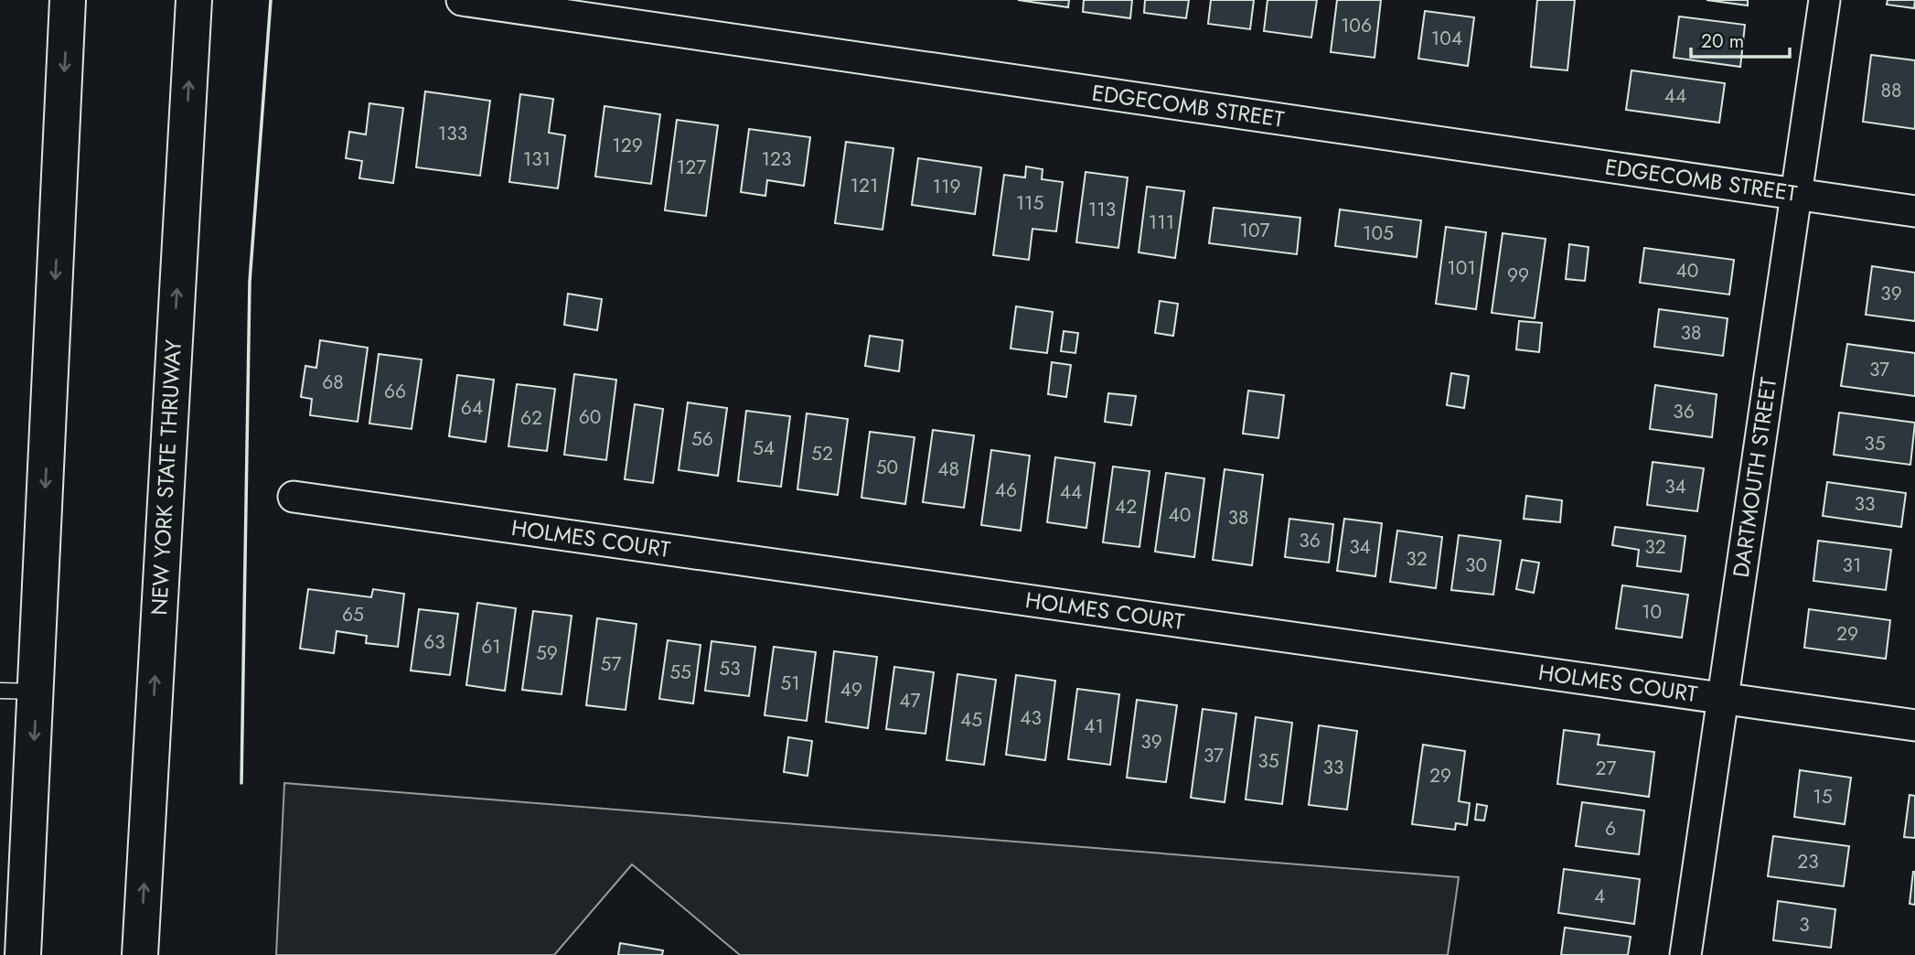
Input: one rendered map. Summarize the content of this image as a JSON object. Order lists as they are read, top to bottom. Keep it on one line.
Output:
{"streets":{"highway":["NEW YORK STATE THRUWAY"],"street":["EDGECOMB STREET","DARTMOUTH STREET","HOLMES COURT"]},"crossings":[["EDGECOMB STREET","DARTMOUTH STREET"],["DARTMOUTH STREET","HOLMES COURT"]],"house_numbers":["106","104","88","44","133","129","131","123","127","121","119","115","113","111","107","105","101","40","99","39","38","37","68","66","64","36","60","62","56","35","54","52","50","48","34","46","44","33","42","40","38","36","34","32","32","30","31","10","65","29","63","61","59","57","53","55","51","49","47","43","45","41","39","37","35","33","27","29","15","6","23","4","3"],"scale_bar":"20 m"}
